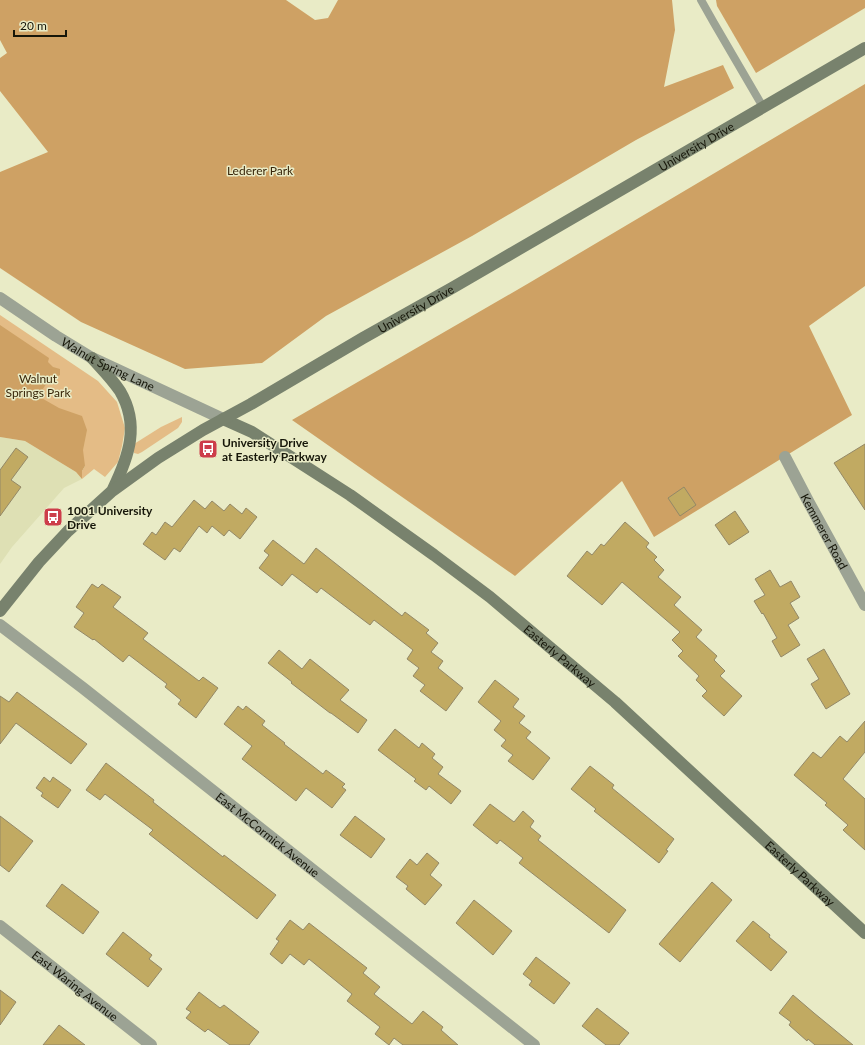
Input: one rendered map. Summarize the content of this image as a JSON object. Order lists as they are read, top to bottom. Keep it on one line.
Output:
{"streets":{"main road":["University Drive","Easterly Parkway"],"street":["Walnut Spring Lane","Kemmerer Road","East McCormick Avenue","East Waring Avenue"]},"crossings":[["University Drive","Walnut Spring Lane"],["University Drive","Easterly Parkway"],["Walnut Spring Lane","Easterly Parkway"]],"parks":["Lederer Park","Walnut Springs Park"],"places":{"bus stop":["University Drive at Easterly Parkway","1001 University Drive"]},"scale_bar":"20 m"}
